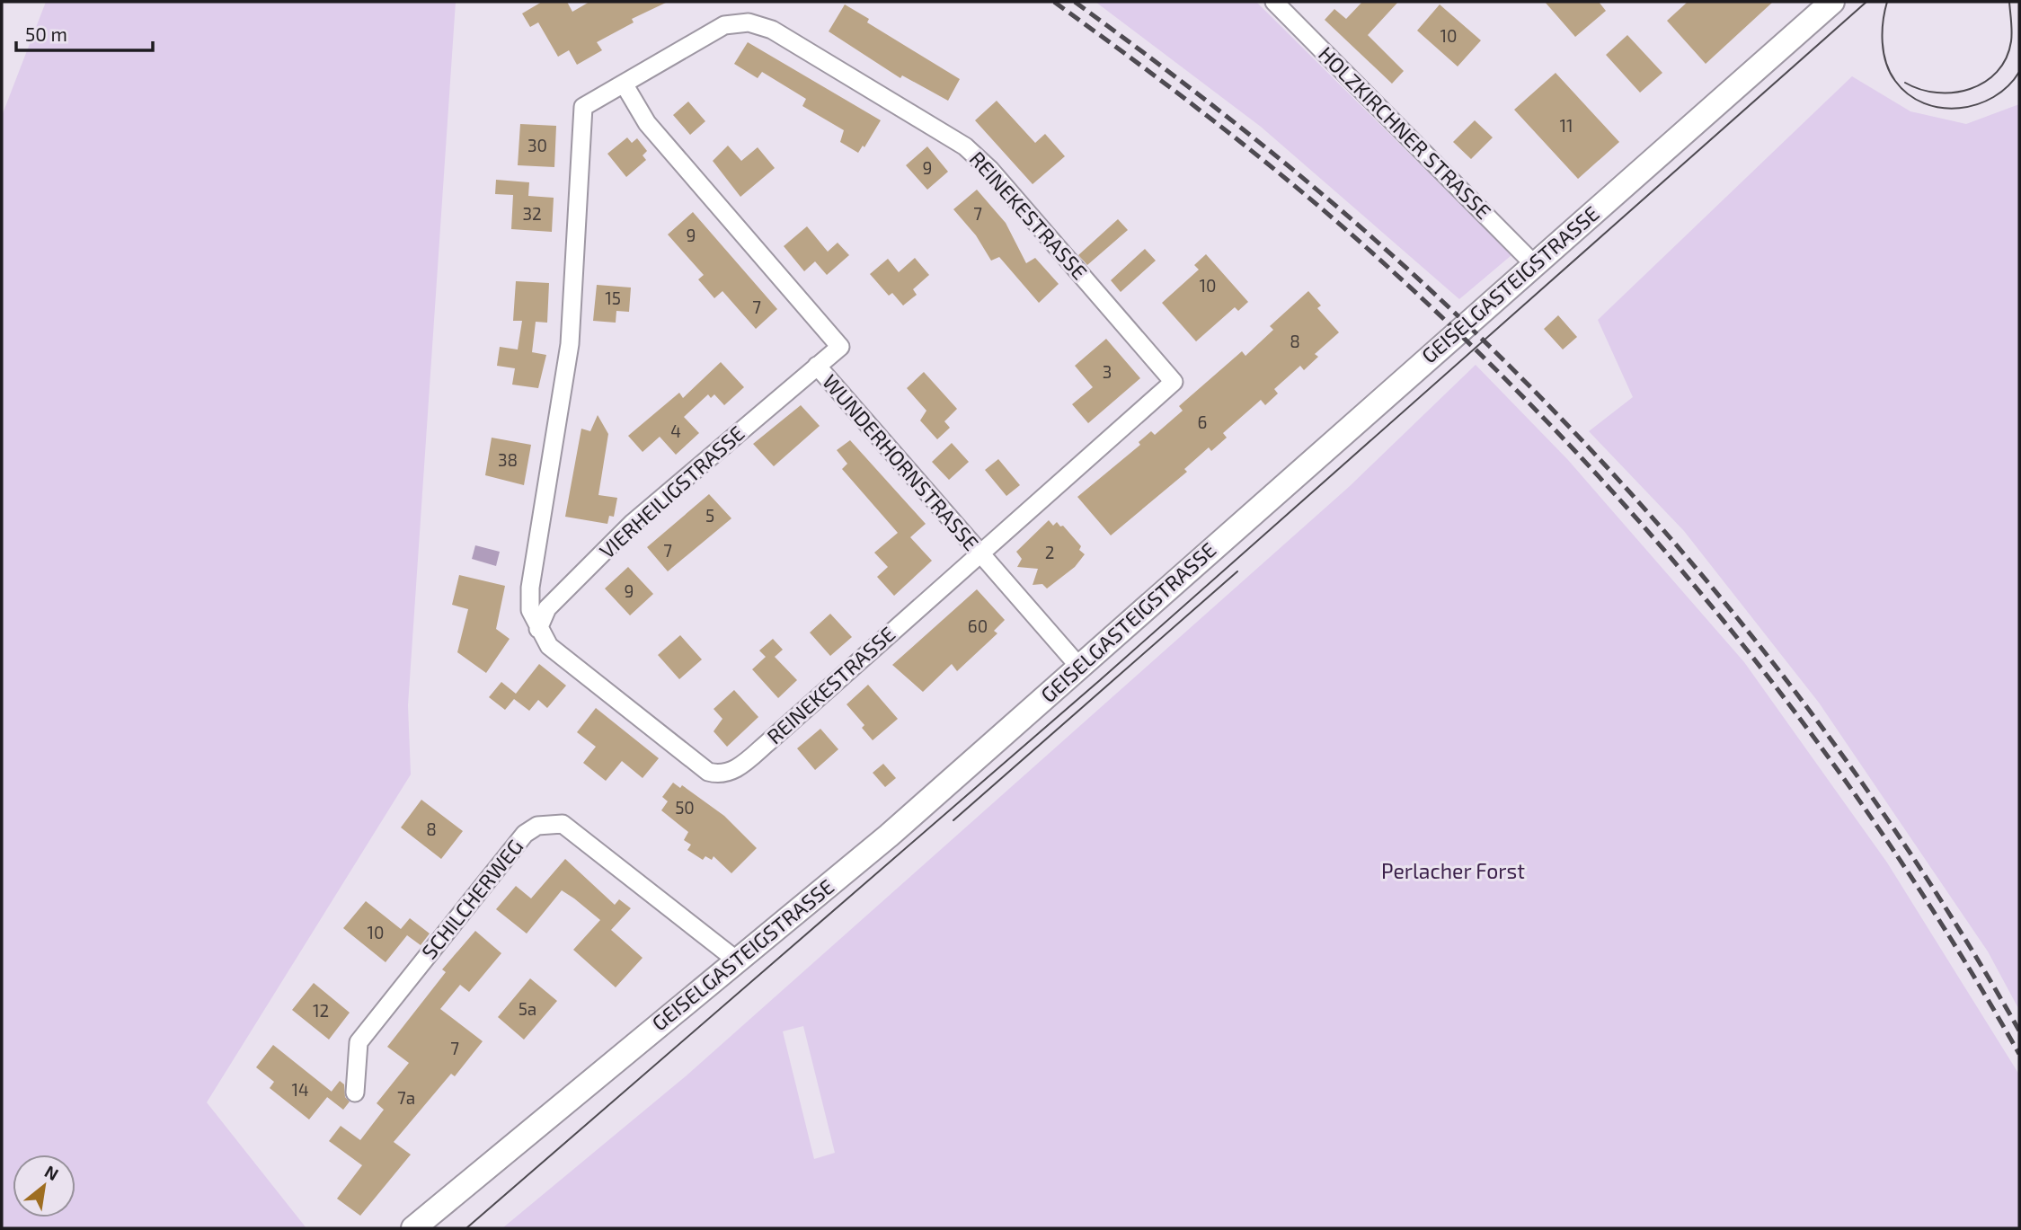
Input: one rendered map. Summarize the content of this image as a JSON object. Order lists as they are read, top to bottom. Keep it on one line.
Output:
{"streets":{"main road":["GEISELGASTEIGSTRASSE"],"street":["HOLZKIRCHNER STRASSE","REINEKESTRASSE","WUNDERHORNSTRASSE","VIERHEILIGSTRASSE","SCHILCHERWEG"]},"crossings":[["HOLZKIRCHNER STRASSE","GEISELGASTEIGSTRASSE"],["REINEKESTRASSE","WUNDERHORNSTRASSE"],["REINEKESTRASSE","VIERHEILIGSTRASSE"],["GEISELGASTEIGSTRASSE","WUNDERHORNSTRASSE"],["GEISELGASTEIGSTRASSE","SCHILCHERWEG"],["WUNDERHORNSTRASSE","VIERHEILIGSTRASSE"]],"parks":["Perlacher Forst"],"house_numbers":["10","11","30","9","32","7","9","10","15","7","8","3","6","4","38","5","7","2","9","60","50","8","10","5a","12","7","14","7a"],"scale_bar":"50 m","north":"top right"}
